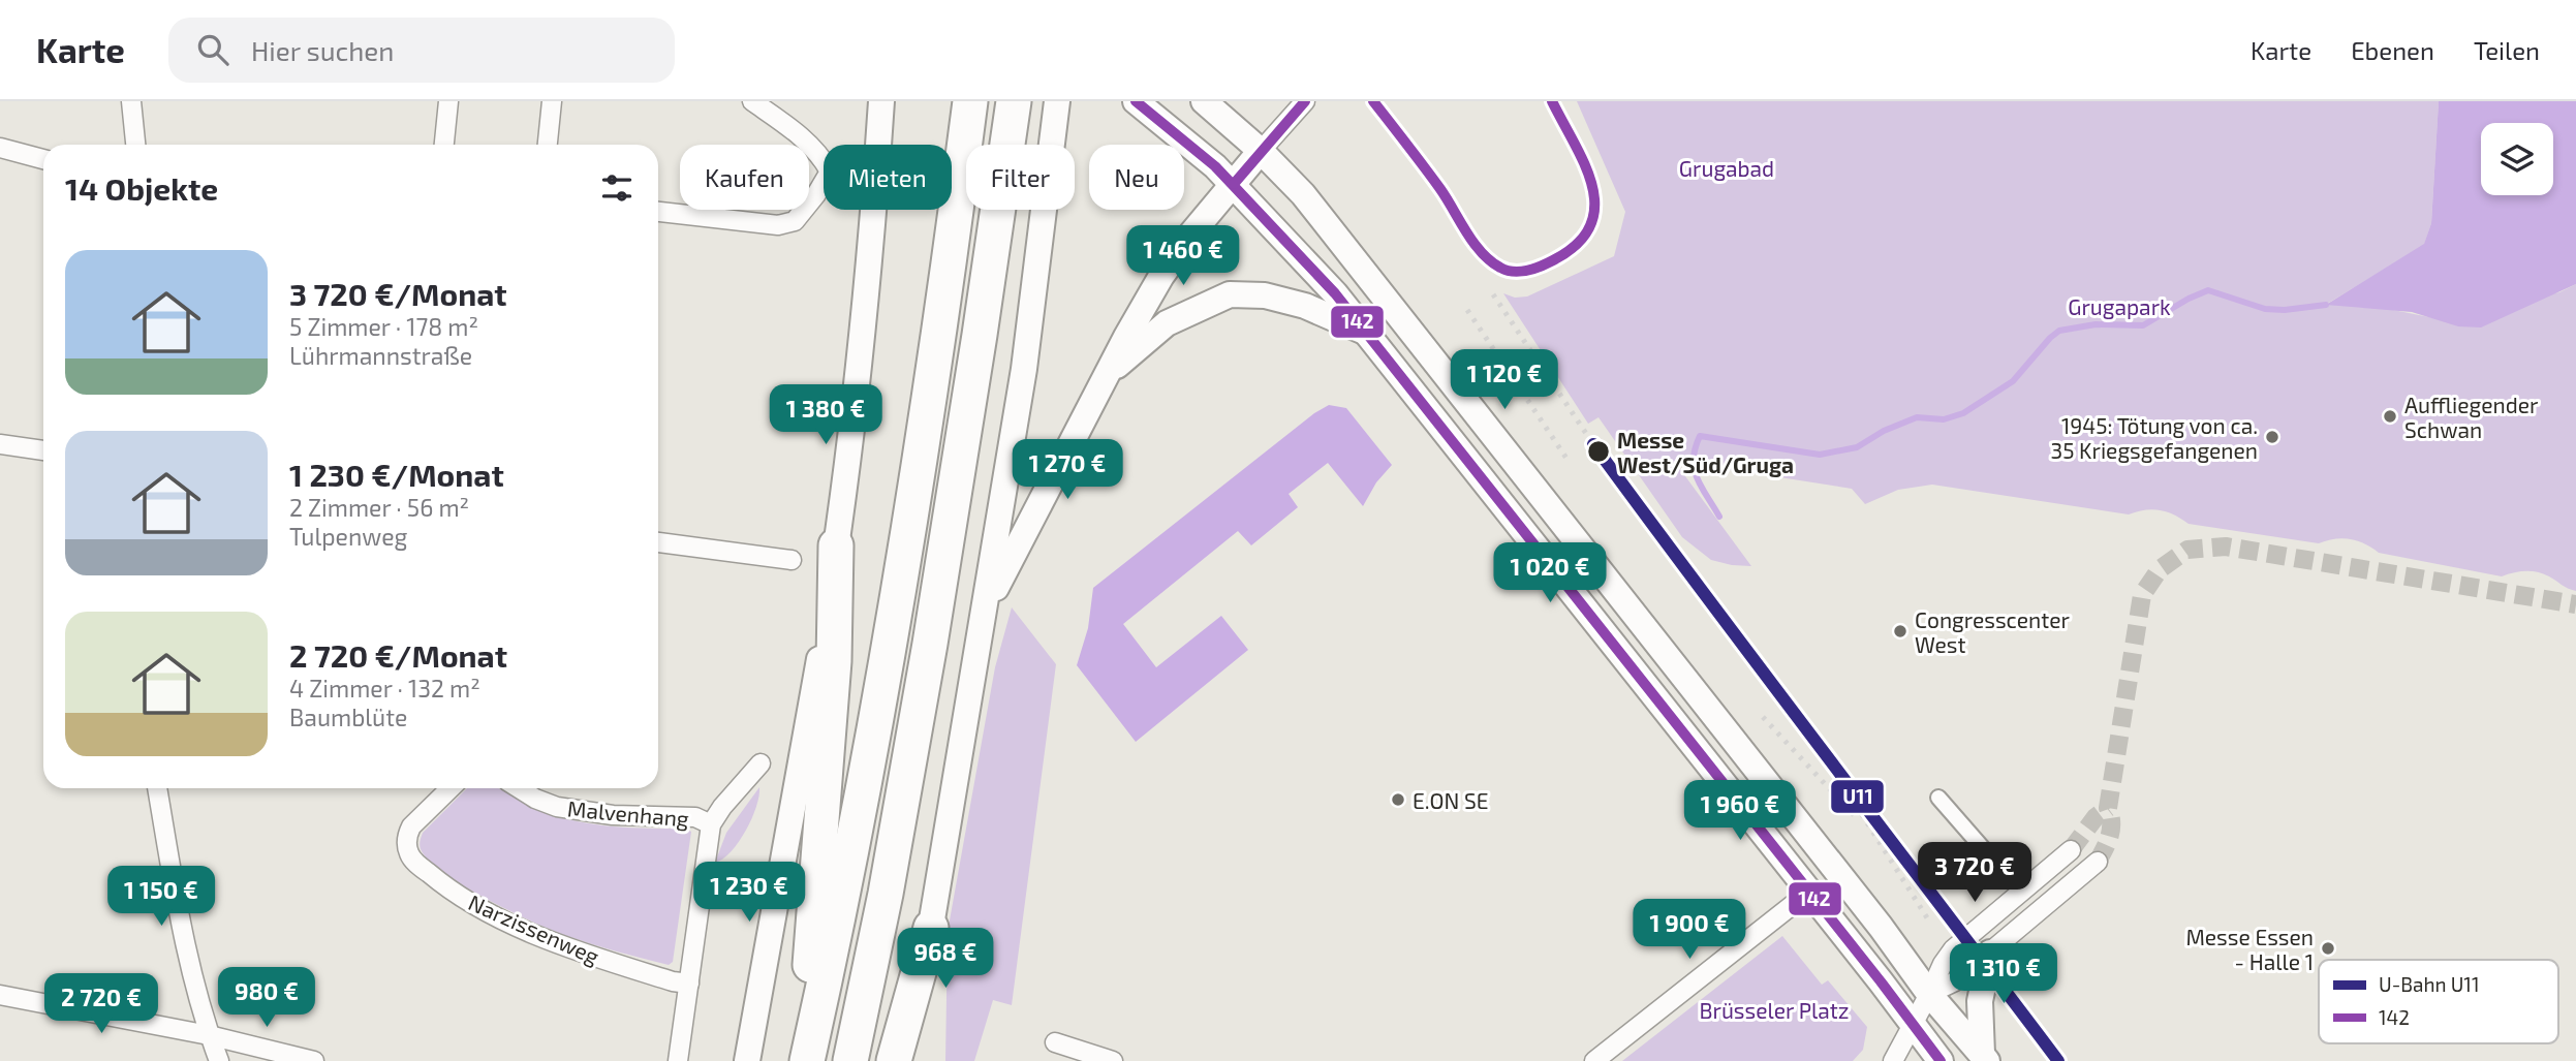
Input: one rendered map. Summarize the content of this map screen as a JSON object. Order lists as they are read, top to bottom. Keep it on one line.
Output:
{"streets":{"street":["Malvenhang","Narzissenweg"]},"parks":["Grugabad","Grugapark","Brüsseler Platz"],"places":["Auffliegender Schwan","1945: Tötung von ca. 35 Kriegsgefangenen","Messe West/Süd/Gruga","Congresscenter West","E.ON SE","Messe Essen - Halle 1"],"lines":["transit line 142","metro line U11"],"legend":["U-Bahn U11","142"],"page":{"header":"Karte","search":"Hier suchen","nav":["Karte","Ebenen","Teilen"],"chip":["Kaufen","Mieten","Filter","Neu"],"heading":"14 Objekte","price":["1 460 €","1 120 €","1 380 €","1 270 €","1 020 €","1 960 €","3 720 €","1 230 €","1 150 €","1 900 €","968 €","1 310 €","980 €","2 720 €"],"list":[{"name":"3 720 €/Monat","note":"5 Zimmer · 178 m² · Lührmannstraße"},{"name":"1 230 €/Monat","note":"2 Zimmer · 56 m² · Tulpenweg"},{"name":"2 720 €/Monat","note":"4 Zimmer · 132 m² · Baumblüte"}]}}
